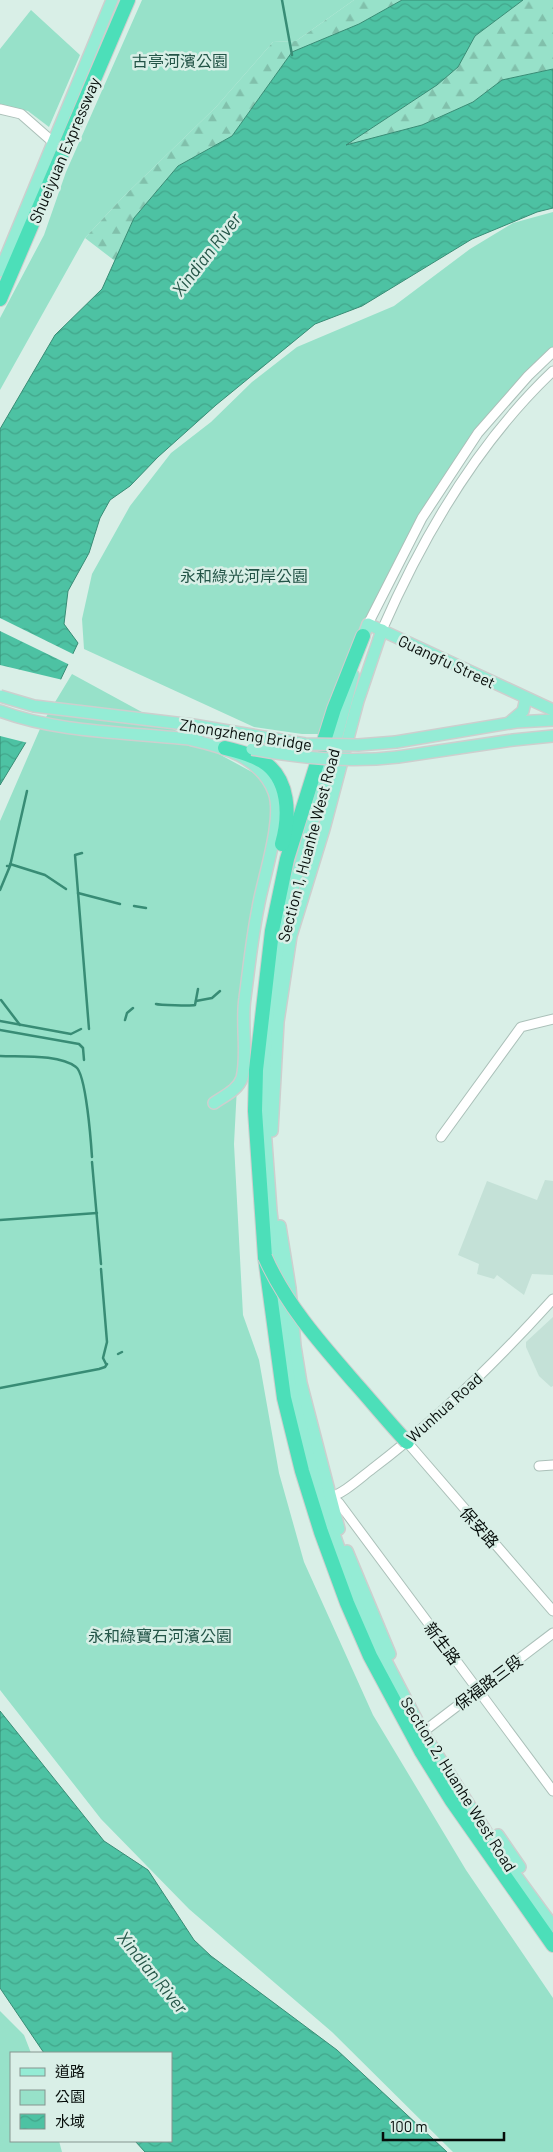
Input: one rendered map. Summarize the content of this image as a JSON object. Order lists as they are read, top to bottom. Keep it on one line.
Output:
{"streets":{"highway":["Shueiyuan Expressway"],"main road":["Guangfu Street","Zhongzheng Bridge","Section 1, Huanhe West Road","Section 2, Huanhe West Road"],"street":["Wunhua Road","保安路","新生路","保福路三段"]},"crossings":[["Guangfu Street","Section 1, Huanhe West Road"],["Section 1, Huanhe West Road","Section 2, Huanhe West Road"],["Wunhua Road","保安路"],["Wunhua Road","新生路"],["Wunhua Road","Section 2, Huanhe West Road"],["新生路","保福路三段"],["新生路","Section 2, Huanhe West Road"],["保福路三段","Section 2, Huanhe West Road"]],"water":["Xindian River"],"parks":["古亭河濱公園","永和綠光河岸公園","永和綠寶石河濱公園"],"legend":["道路","公園","水域"],"scale_bar":"100 m"}
